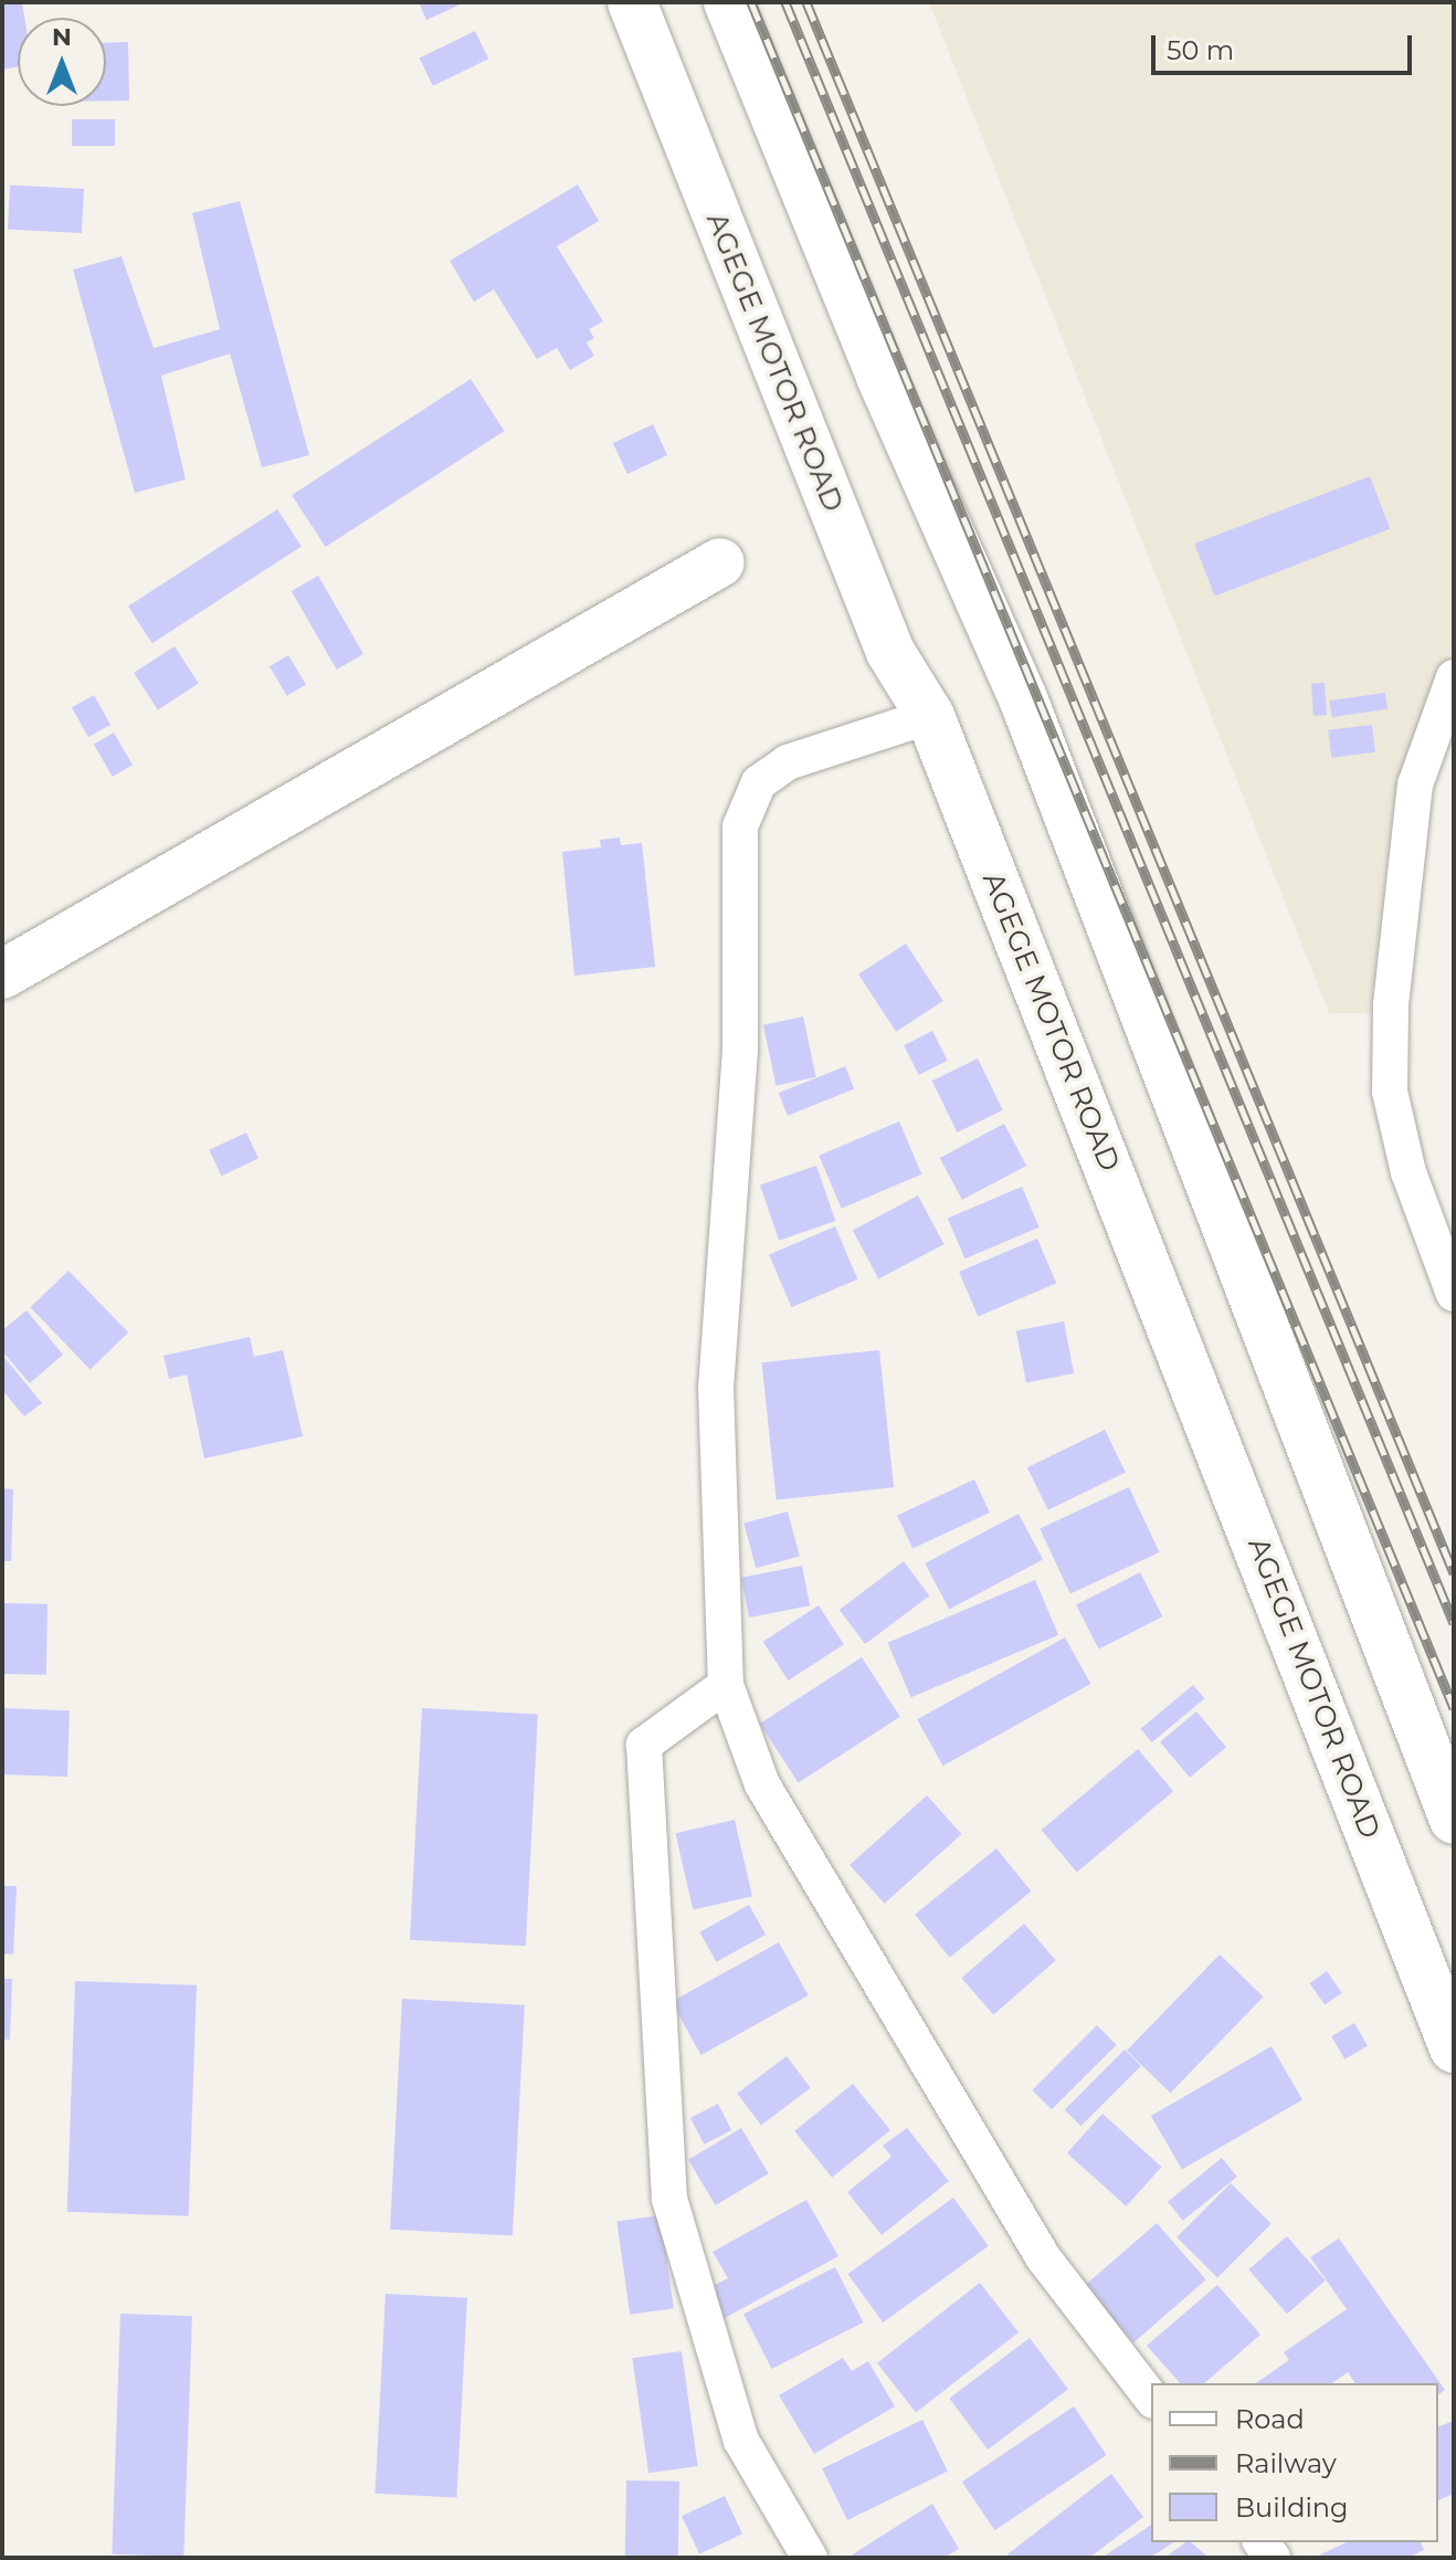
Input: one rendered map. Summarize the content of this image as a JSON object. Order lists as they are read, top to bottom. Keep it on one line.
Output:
{"streets":{"main road":["AGEGE MOTOR ROAD"]},"legend":["Road","Railway","Building"],"scale_bar":"50 m","north":"top"}
